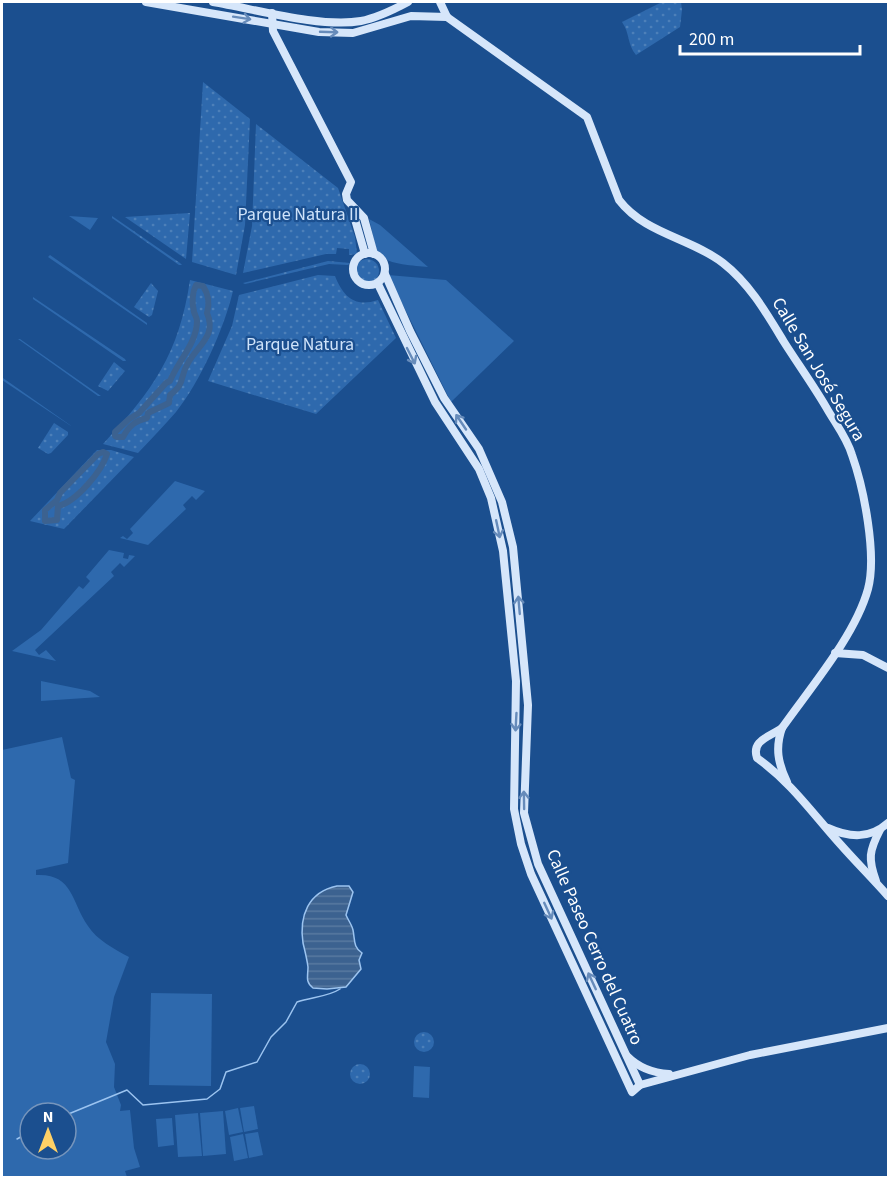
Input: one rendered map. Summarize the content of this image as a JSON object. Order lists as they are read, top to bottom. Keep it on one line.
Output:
{"streets":{"street":["Calle San José Segura","Calle Paseo Cerro del Cuatro"]},"parks":["Parque Natura II","Parque Natura"],"scale_bar":"200 m","north":"top"}
